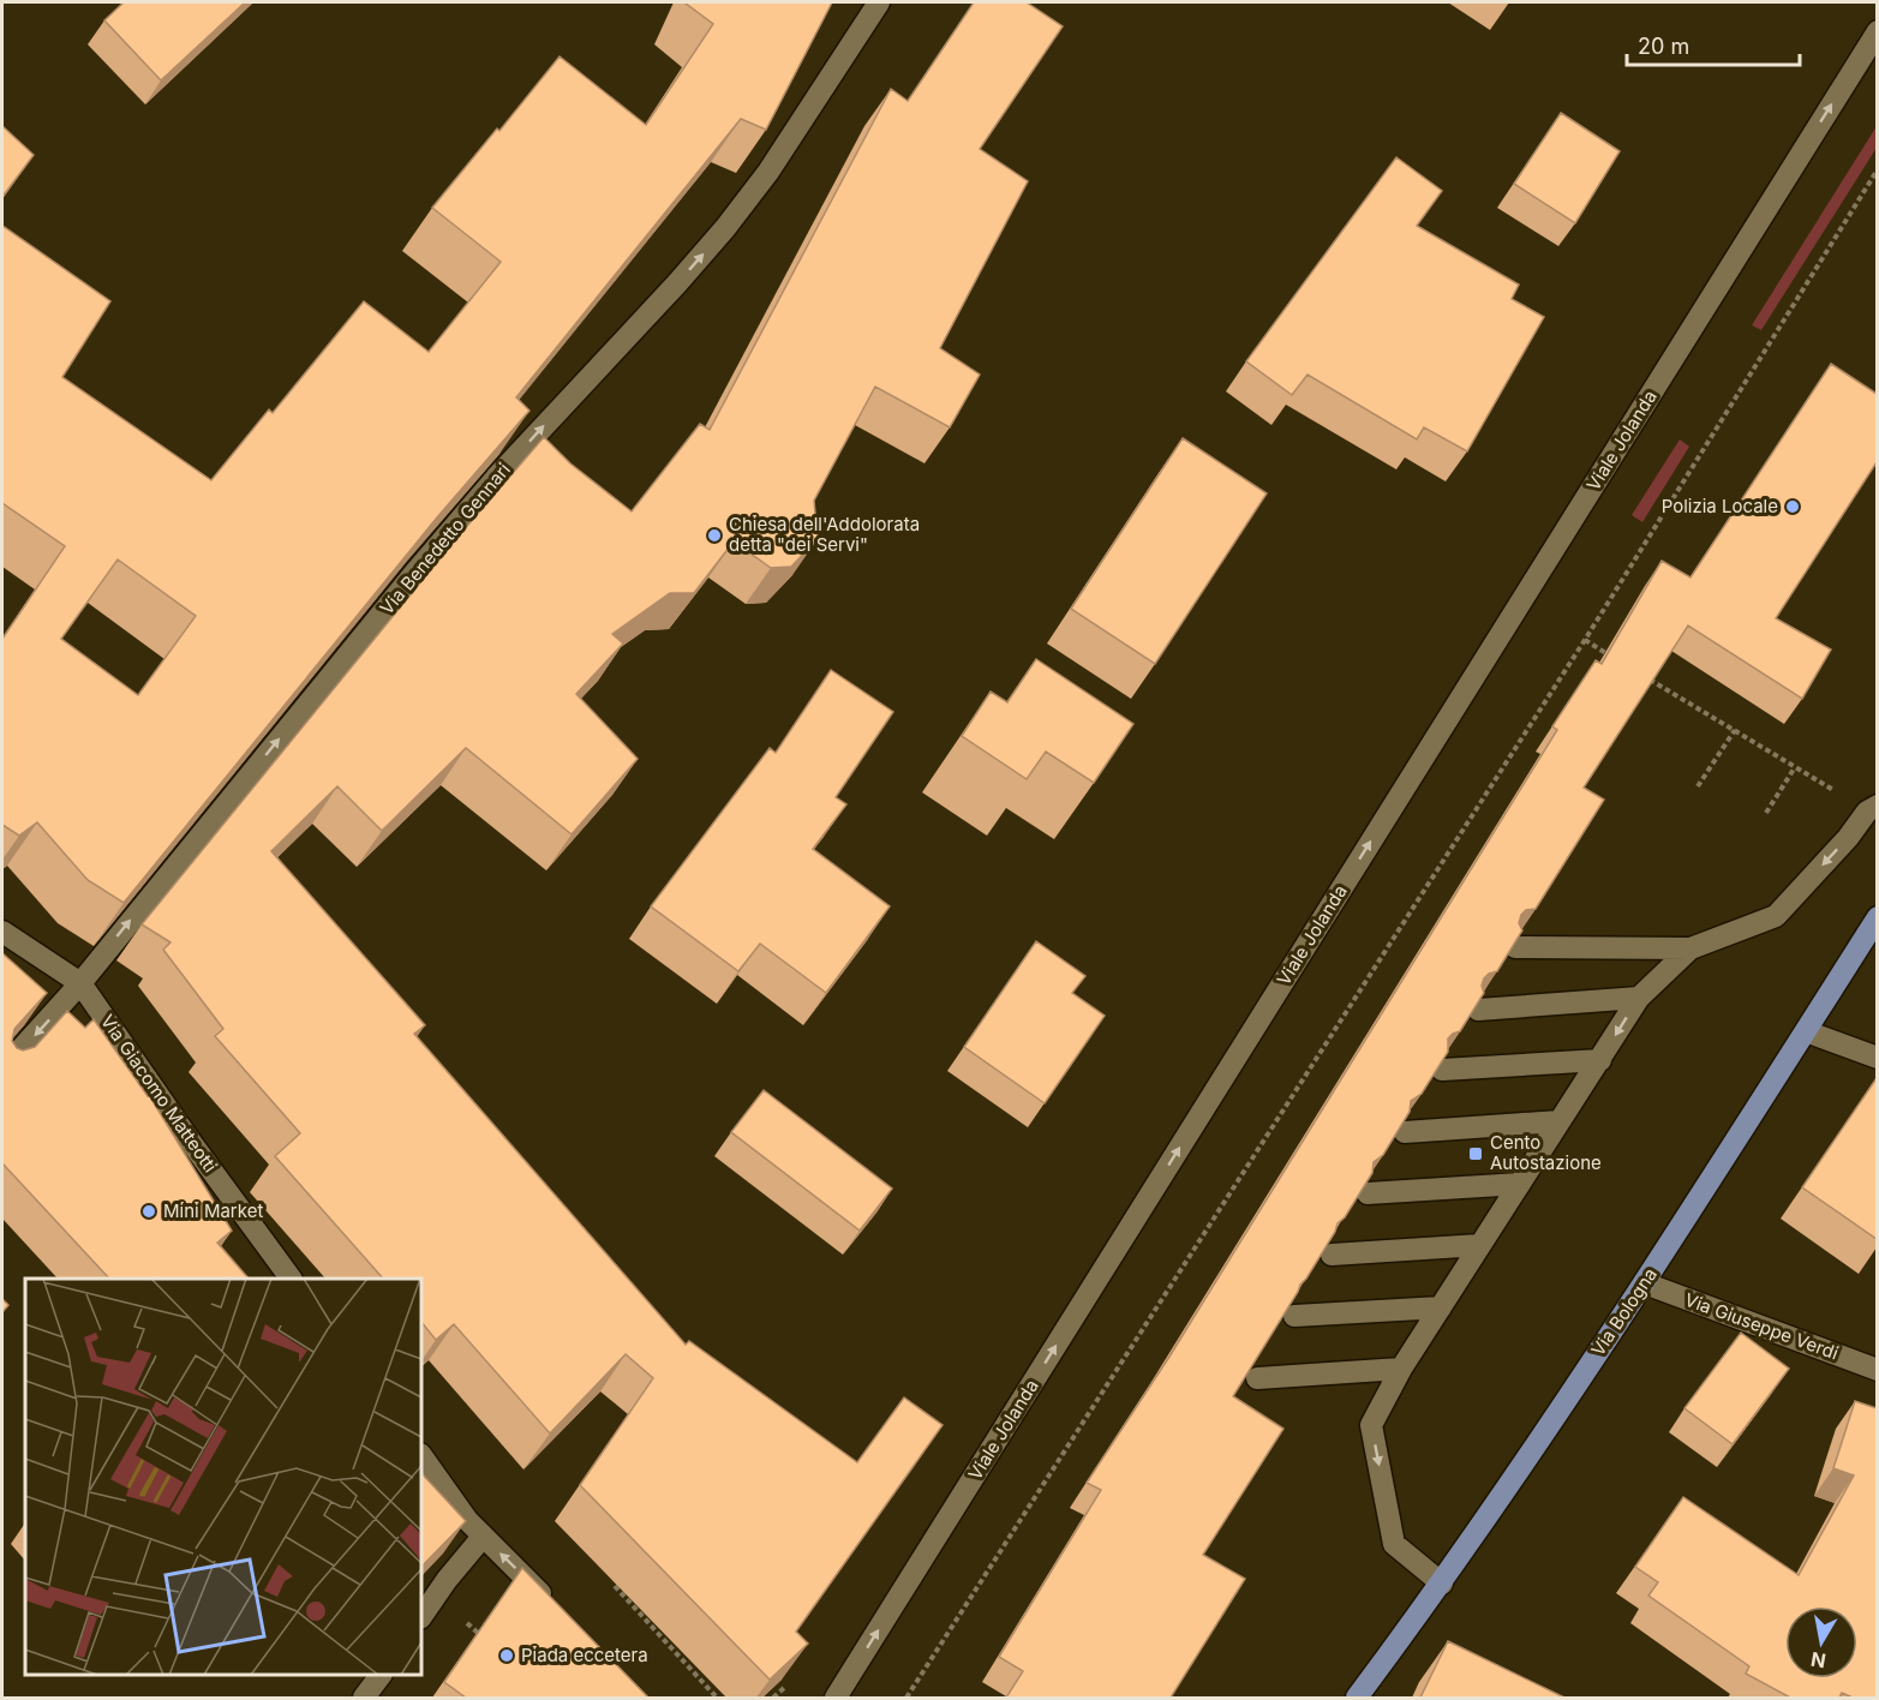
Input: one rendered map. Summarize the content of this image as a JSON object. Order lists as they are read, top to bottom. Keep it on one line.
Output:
{"streets":{"main road":["Via Bologna"],"street":["Viale Jolanda","Via Benedetto Gennari","Via Giacomo Matteotti","Via Giuseppe Verdi"]},"crossings":[["Via Benedetto Gennari","Via Giacomo Matteotti"],["Via Bologna","Via Giuseppe Verdi"]],"one_way":["Viale Jolanda","Via Benedetto Gennari"],"places":{"other":["Polizia Locale","Chiesa dell'Addolorata detta \"dei Servi\"","Mini Market","Piada eccetera"],"transit":["Cento Autostazione"]},"scale_bar":"20 m","north":"bottom"}
